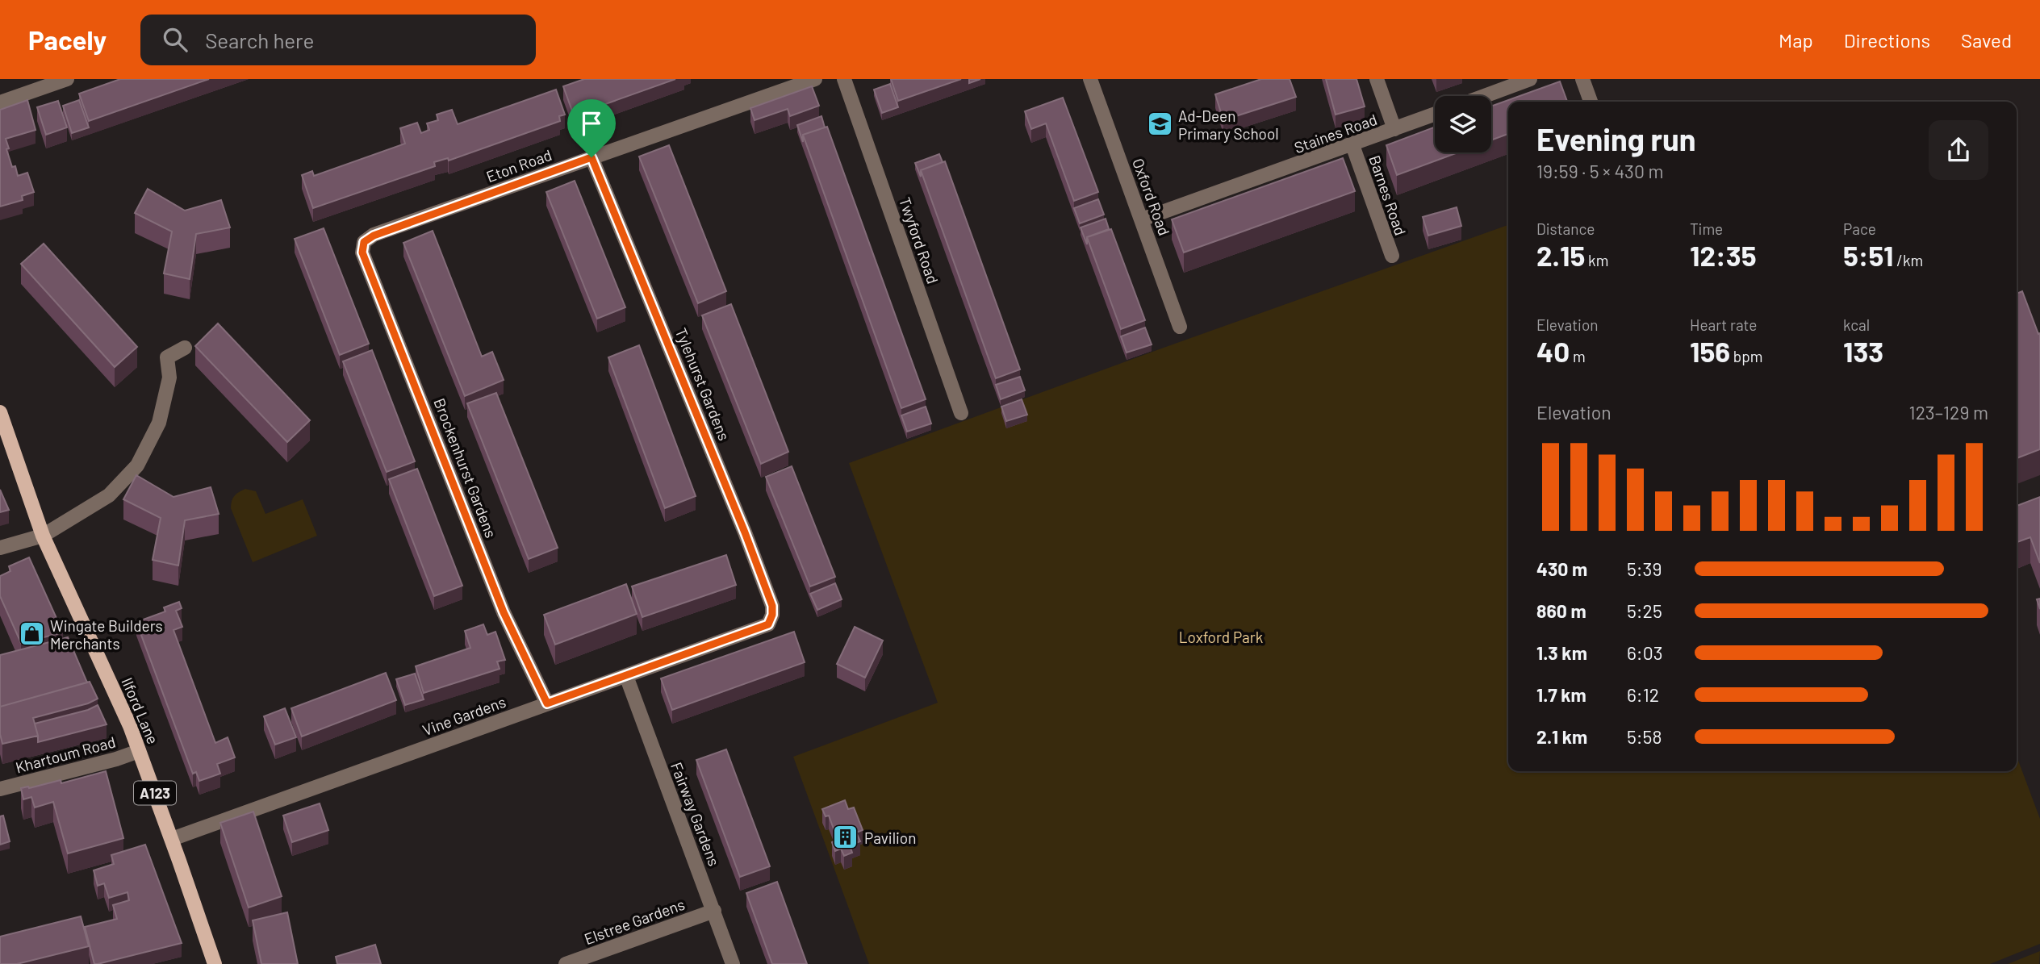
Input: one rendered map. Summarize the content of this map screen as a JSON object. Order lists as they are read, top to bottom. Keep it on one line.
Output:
{"streets":{"main road":["Ilford Lane","A123"],"street":["Staines Road","Eton Road","Barnes Road","Oxford Road","Twyford Road","Tylehurst Gardens","Brockenhurst Gardens","Vine Gardens","Khartoum Road","Fairway Gardens","Elstree Gardens"]},"crossings":[["Staines Road","Barnes Road"],["Staines Road","Oxford Road"],["Eton Road","Tylehurst Gardens"],["Eton Road","Brockenhurst Gardens"],["Tylehurst Gardens","Vine Gardens"],["Brockenhurst Gardens","Vine Gardens"],["Ilford Lane","Vine Gardens"],["Ilford Lane","Khartoum Road"],["Vine Gardens","Fairway Gardens"],["Fairway Gardens","Elstree Gardens"]],"parks":["Loxford Park"],"places":{"school or university":["Ad-Deen Primary School"],"shop":["Wingate Builders Merchants"],"building":["Pavilion"]},"page":{"header":"Pacely","search":"Search here","nav":["Map","Directions","Saved"],"heading":["Evening run","19:59 · 5 × 430 m"],"stats":[["Distance","2.15 km"],["Time","12:35"],["Pace","5:51 /km"],["Elevation","40 m"],["Heart rate","156 bpm"],["kcal","133"]],"chart":["Elevation","123–129 m"],"list":[{"name":"430 m","note":"5:39"},{"name":"860 m","note":"5:25"},{"name":"1.3 km","note":"6:03"},{"name":"1.7 km","note":"6:12"},{"name":"2.1 km","note":"5:58"}]}}
